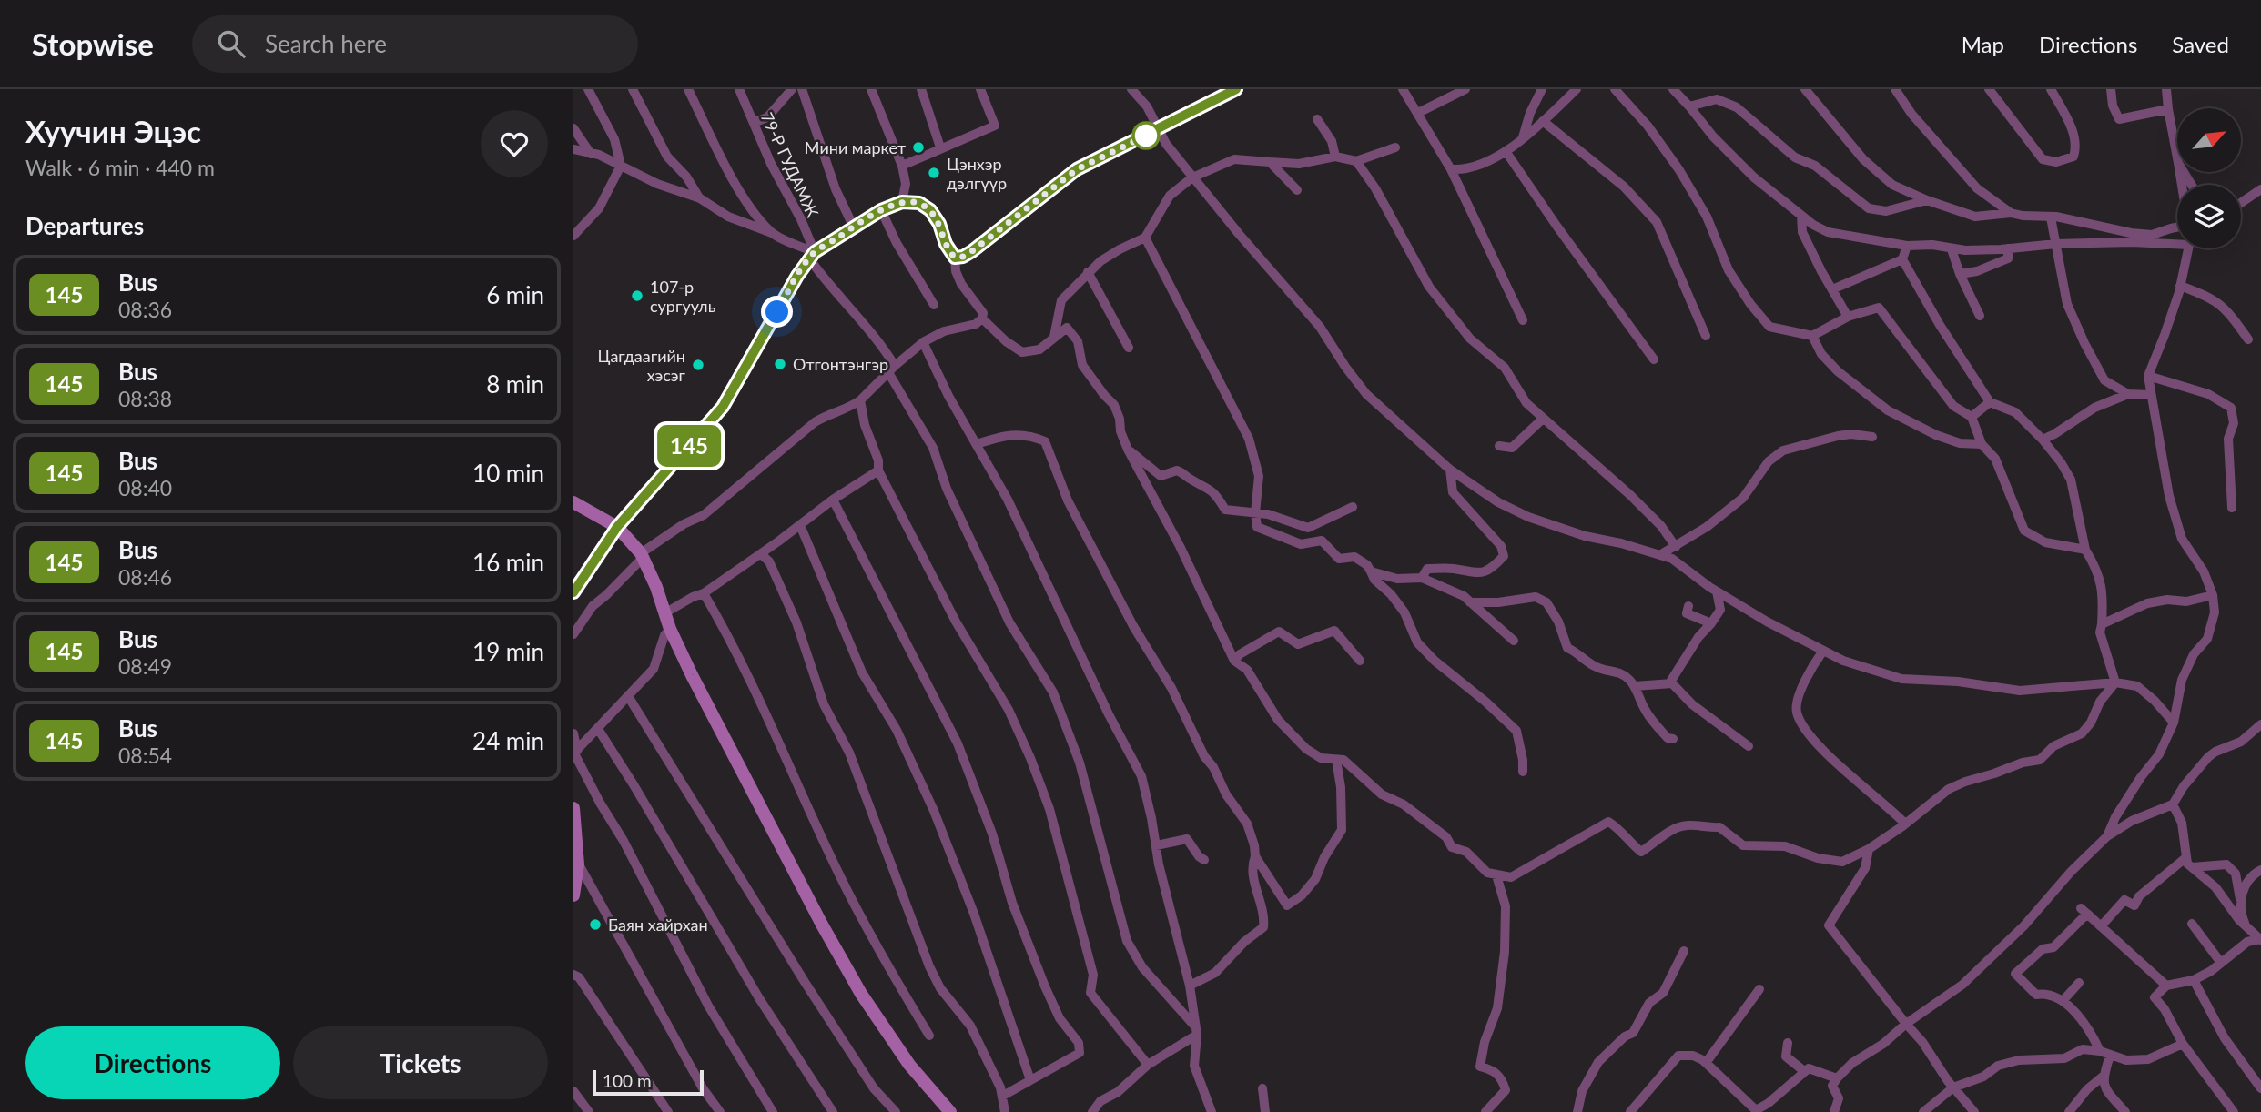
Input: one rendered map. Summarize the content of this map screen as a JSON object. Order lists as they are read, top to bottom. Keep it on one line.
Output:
{"streets":{"street":["79-Р ГУДАМЖ"]},"places":["Мини маркет","Цэнхэр дэлгүүр","107-р сургууль","Отгонтэнгэр","Цагдаагийн хэсэг","Баян хайрхан"],"lines":["bus line 145"],"scale_bar":"100 m","north":"top right","page":{"header":"Stopwise","search":"Search here","nav":["Map","Directions","Saved"],"heading":[["Хуучин Эцэс","Walk · 6 min · 440 m"],"Departures"],"on_map":"145","list":[{"mark":"145","name":"Bus","note":"08:36","value":"6 min"},{"mark":"145","name":"Bus","note":"08:38","value":"8 min"},{"mark":"145","name":"Bus","note":"08:40","value":"10 min"},{"mark":"145","name":"Bus","note":"08:46","value":"16 min"},{"mark":"145","name":"Bus","note":"08:49","value":"19 min"},{"mark":"145","name":"Bus","note":"08:54","value":"24 min"}],"buttons":["Directions","Tickets"],"scale":"100 m"}}
